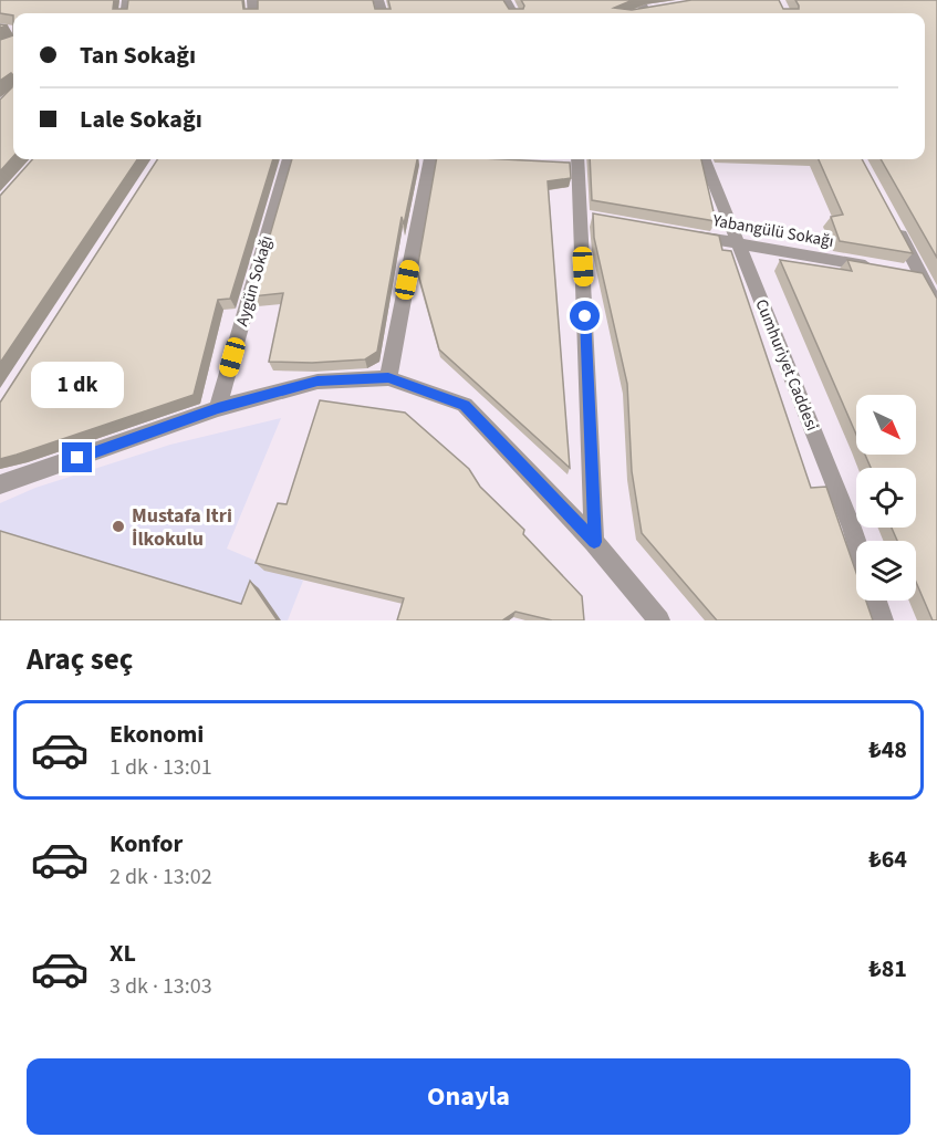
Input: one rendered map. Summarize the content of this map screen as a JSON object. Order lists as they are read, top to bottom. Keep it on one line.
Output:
{"streets":{"street":["Yabangülü Sokağı","Aygün Sokağı","Cumhuriyet Caddesi"]},"crossings":[["Yabangülü Sokağı","Cumhuriyet Caddesi"]],"places":["Mustafa Itri İlkokulu"],"north":"bottom right","page":{"banner":["Tan Sokağı","Lale Sokağı"],"bubble":"1 dk","heading":"Araç seç","list":[{"name":"Ekonomi","note":"1 dk · 13:01","value":"₺48"},{"name":"Konfor","note":"2 dk · 13:02","value":"₺64"},{"name":"XL","note":"3 dk · 13:03","value":"₺81"}],"buttons":"Onayla"}}
